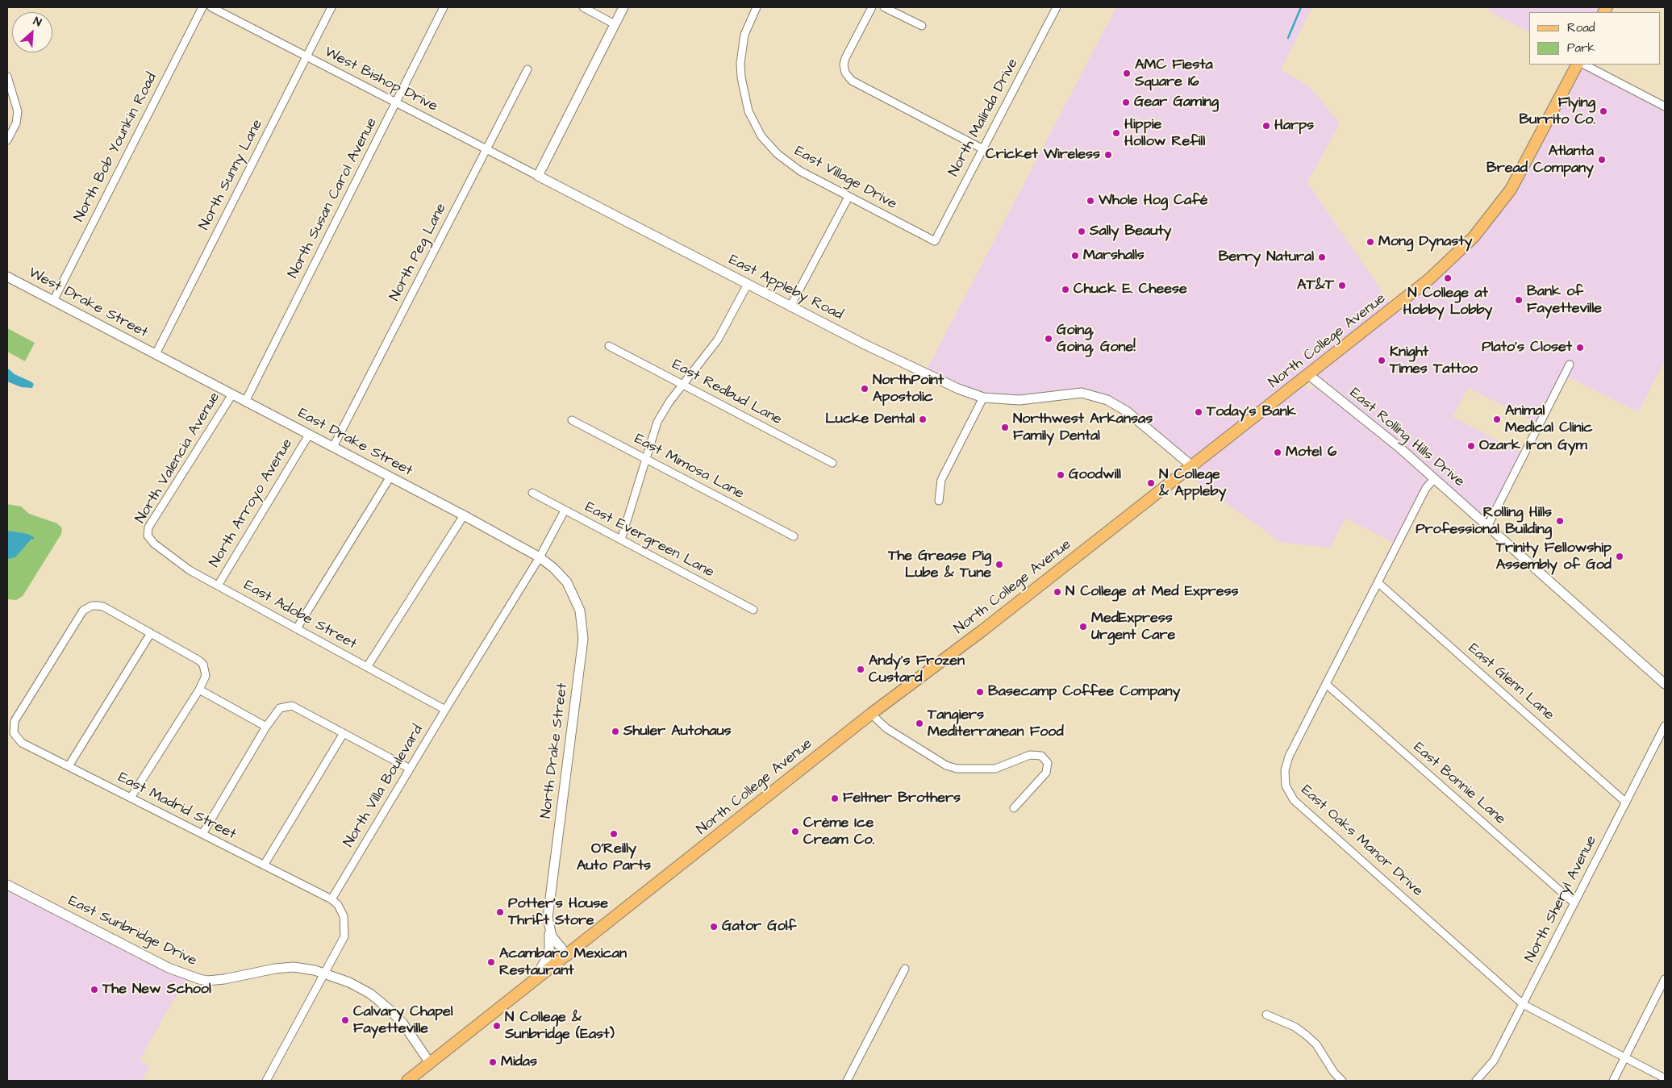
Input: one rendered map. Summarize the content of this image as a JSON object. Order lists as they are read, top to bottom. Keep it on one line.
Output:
{"streets":{"main road":["North College Avenue"],"street":["West Bishop Drive","North Malinda Drive","North Bob Younkin Road","North Sunny Lane","East Village Drive","North Susan Carol Avenue","North Peg Lane","East Appleby Road","West Drake Street","East Redbud Lane","East Rolling Hills Drive","East Drake Street","North Valencia Avenue","East Mimosa Lane","North Arroyo Avenue","East Evergreen Lane","East Adobe Street","East Glenn Lane","North Drake Street","East Bonnie Lane","North Villa Boulevard","East Madrid Street","East Oaks Manor Drive","North Sheryl Avenue","East Sunbridge Drive"]},"crossings":[["West Bishop Drive","North Sunny Lane"],["West Bishop Drive","North Susan Carol Avenue"],["West Bishop Drive","North Peg Lane"],["West Bishop Drive","East Appleby Road"],["North Malinda Drive","East Village Drive"],["North Bob Younkin Road","West Drake Street"],["North Sunny Lane","West Drake Street"],["North Sunny Lane","East Drake Street"],["North Susan Carol Avenue","East Drake Street"],["North Peg Lane","East Drake Street"],["East Appleby Road","North College Avenue"],["West Drake Street","East Drake Street"],["North College Avenue","East Rolling Hills Drive"],["North College Avenue","North Drake Street"],["North College Avenue","East Sunbridge Drive"],["East Rolling Hills Drive","East Oaks Manor Drive"],["East Drake Street","North Valencia Avenue"],["East Drake Street","North Arroyo Avenue"],["East Drake Street","North Drake Street"],["East Drake Street","North Villa Boulevard"],["North Valencia Avenue","East Adobe Street"],["North Arroyo Avenue","East Adobe Street"],["East Evergreen Lane","North Villa Boulevard"],["East Adobe Street","North Villa Boulevard"],["East Glenn Lane","East Oaks Manor Drive"],["East Glenn Lane","North Sheryl Avenue"],["North Drake Street","North Villa Boulevard"],["East Bonnie Lane","East Oaks Manor Drive"],["East Bonnie Lane","North Sheryl Avenue"],["North Villa Boulevard","East Madrid Street"],["East Oaks Manor Drive","North Sheryl Avenue"]],"places":["AMC Fiesta Square 16","Gear Gaming","Flying Burrito Co.","Harps","Hippie Hollow Refill","Cricket Wireless","Atlanta Bread Company","Whole Hog Café","Sally Beauty","Mong Dynasty","Marshalls","Berry Natural","N College at Hobby Lobby","AT&T","Chuck E. Cheese","Bank of Fayetteville","Going, Going, Gone!","Plato's Closet","Knight Times Tattoo","NorthPoint Apostolic","Today's Bank","Lucke Dental","Animal Medical Clinic","Northwest Arkansas Family Dental","Ozark Iron Gym","Motel 6","Goodwill","N College & Appleby","Rolling Hills Professional Building","Trinity Fellowship Assembly of God","The Grease Pig Lube & Tune","N College at Med Express","MedExpress Urgent Care","Andy's Frozen Custard","Basecamp Coffee Company","Tangiers Mediterranean Food","Shuler Autohaus","Feltner Brothers","Crème Ice Cream Co.","O'Reilly Auto Parts","Potter's House Thrift Store","Gator Golf","Acambaro Mexican Restaurant","The New School","Calvary Chapel Fayetteville","N College & Sunbridge (East)","Midas"],"legend":["Road","Park"],"north":"top right"}
